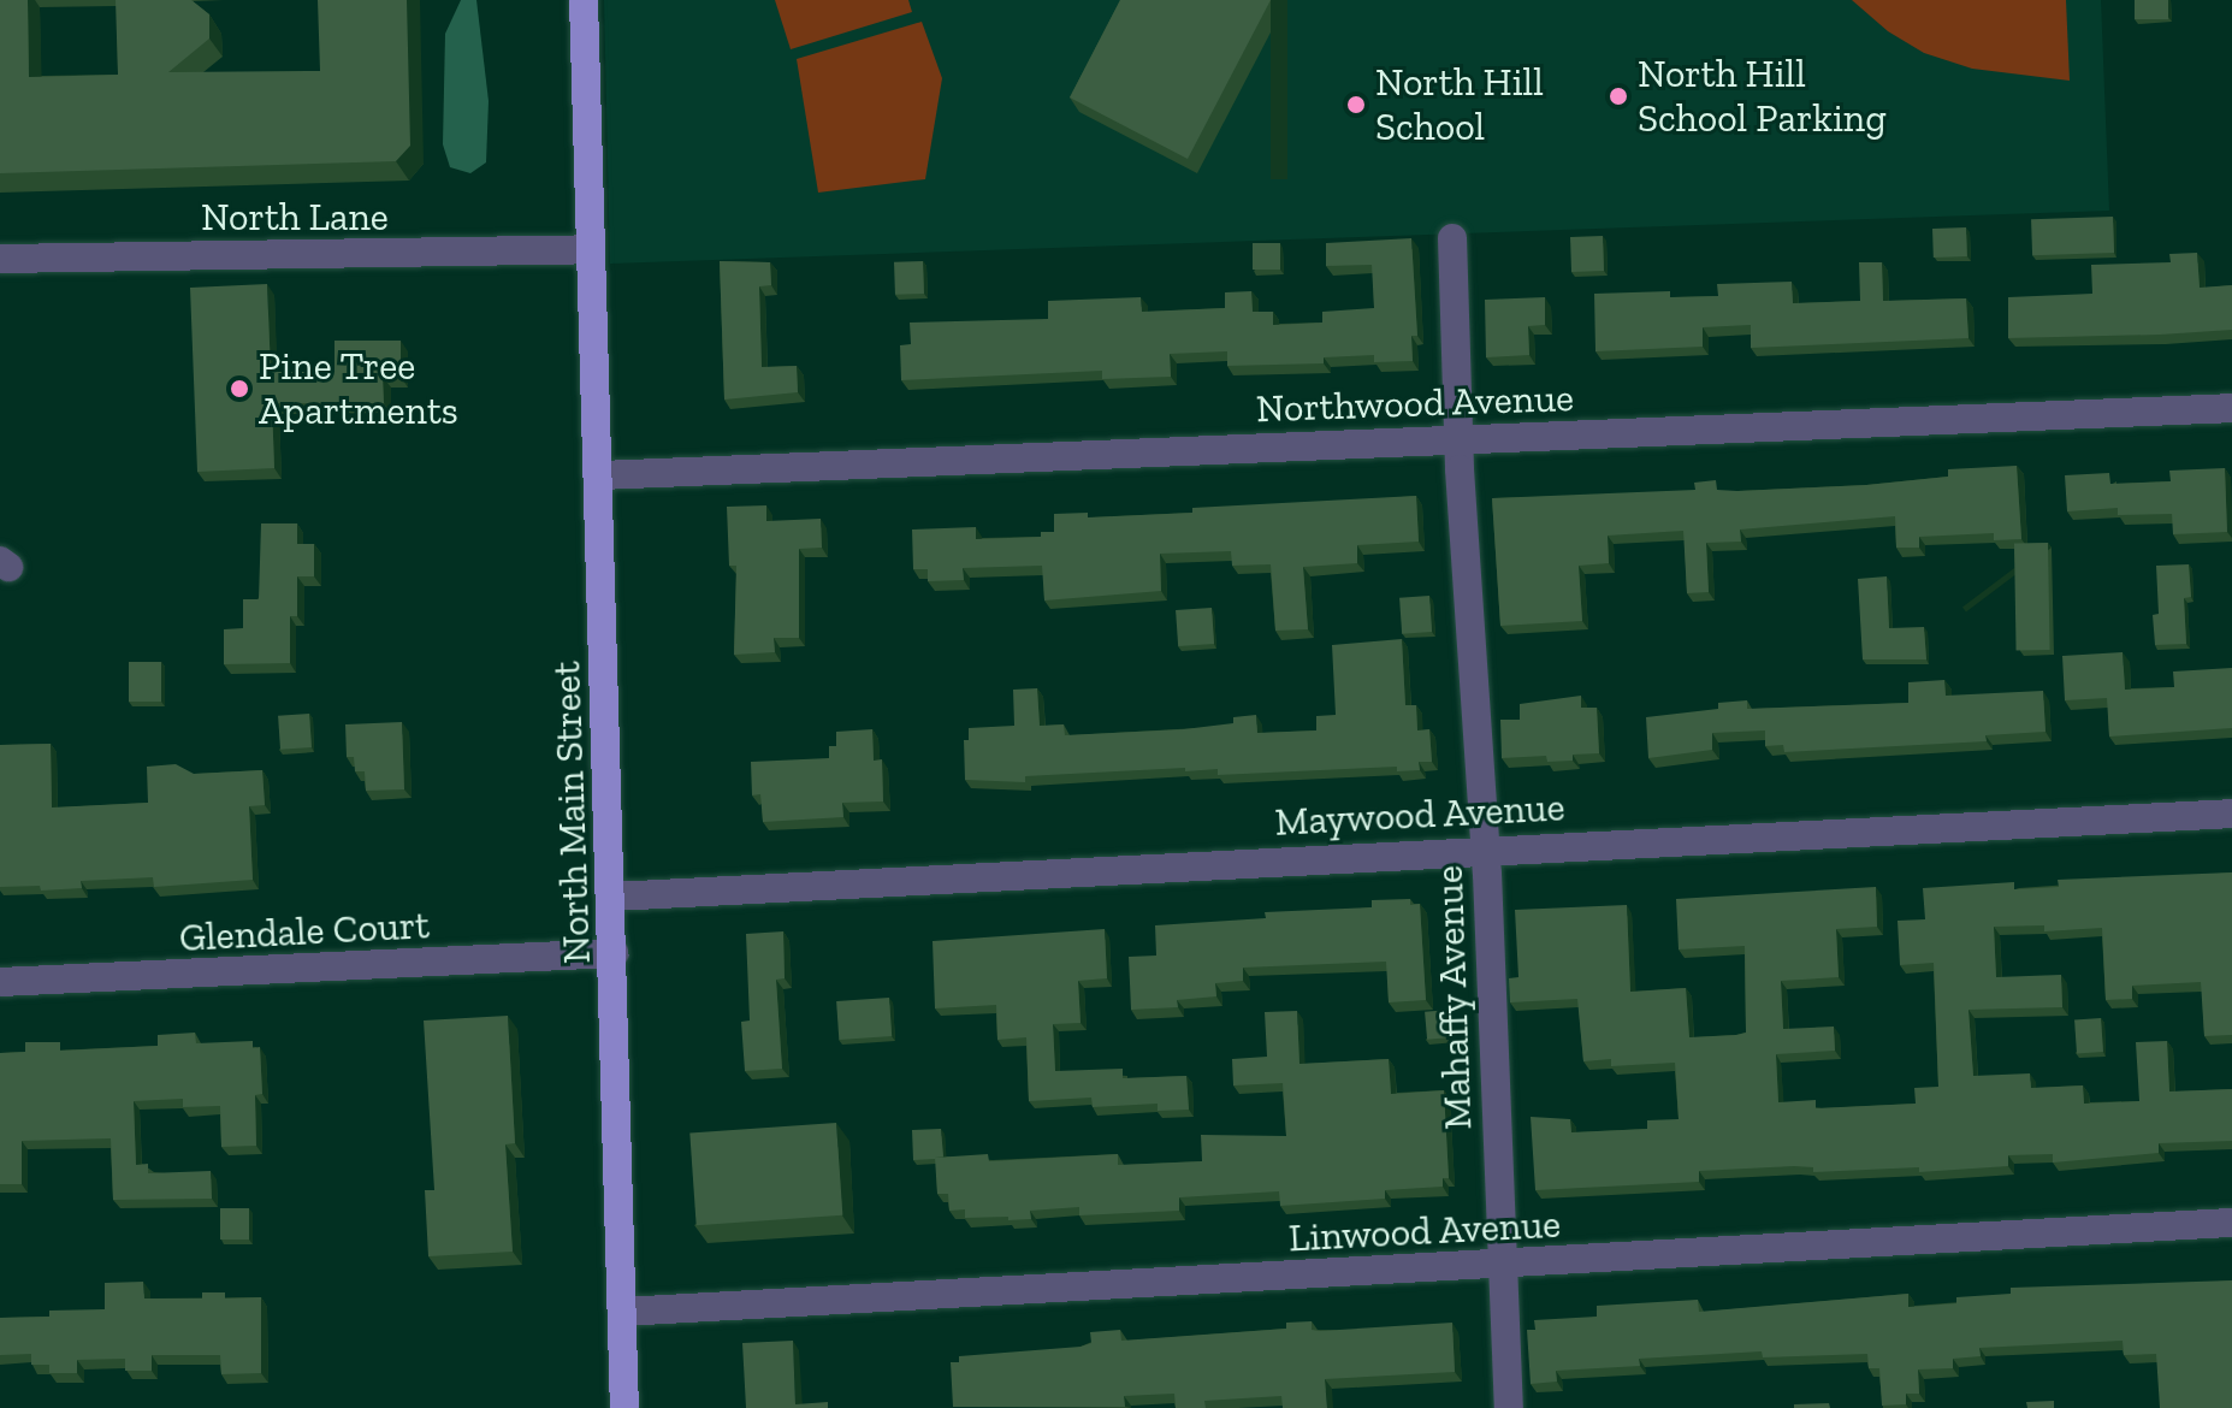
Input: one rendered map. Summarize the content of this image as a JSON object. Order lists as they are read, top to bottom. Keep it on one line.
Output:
{"streets":{"main road":["North Main Street"],"street":["North Lane","Northwood Avenue","Maywood Avenue","Glendale Court","Mahaffy Avenue","Linwood Avenue"]},"crossings":[["North Lane","North Main Street"],["Northwood Avenue","North Main Street"],["Northwood Avenue","Mahaffy Avenue"],["North Main Street","Maywood Avenue"],["North Main Street","Glendale Court"],["North Main Street","Linwood Avenue"],["Maywood Avenue","Mahaffy Avenue"],["Mahaffy Avenue","Linwood Avenue"]],"places":["North Hill School Parking","North Hill School","Pine Tree Apartments"]}
